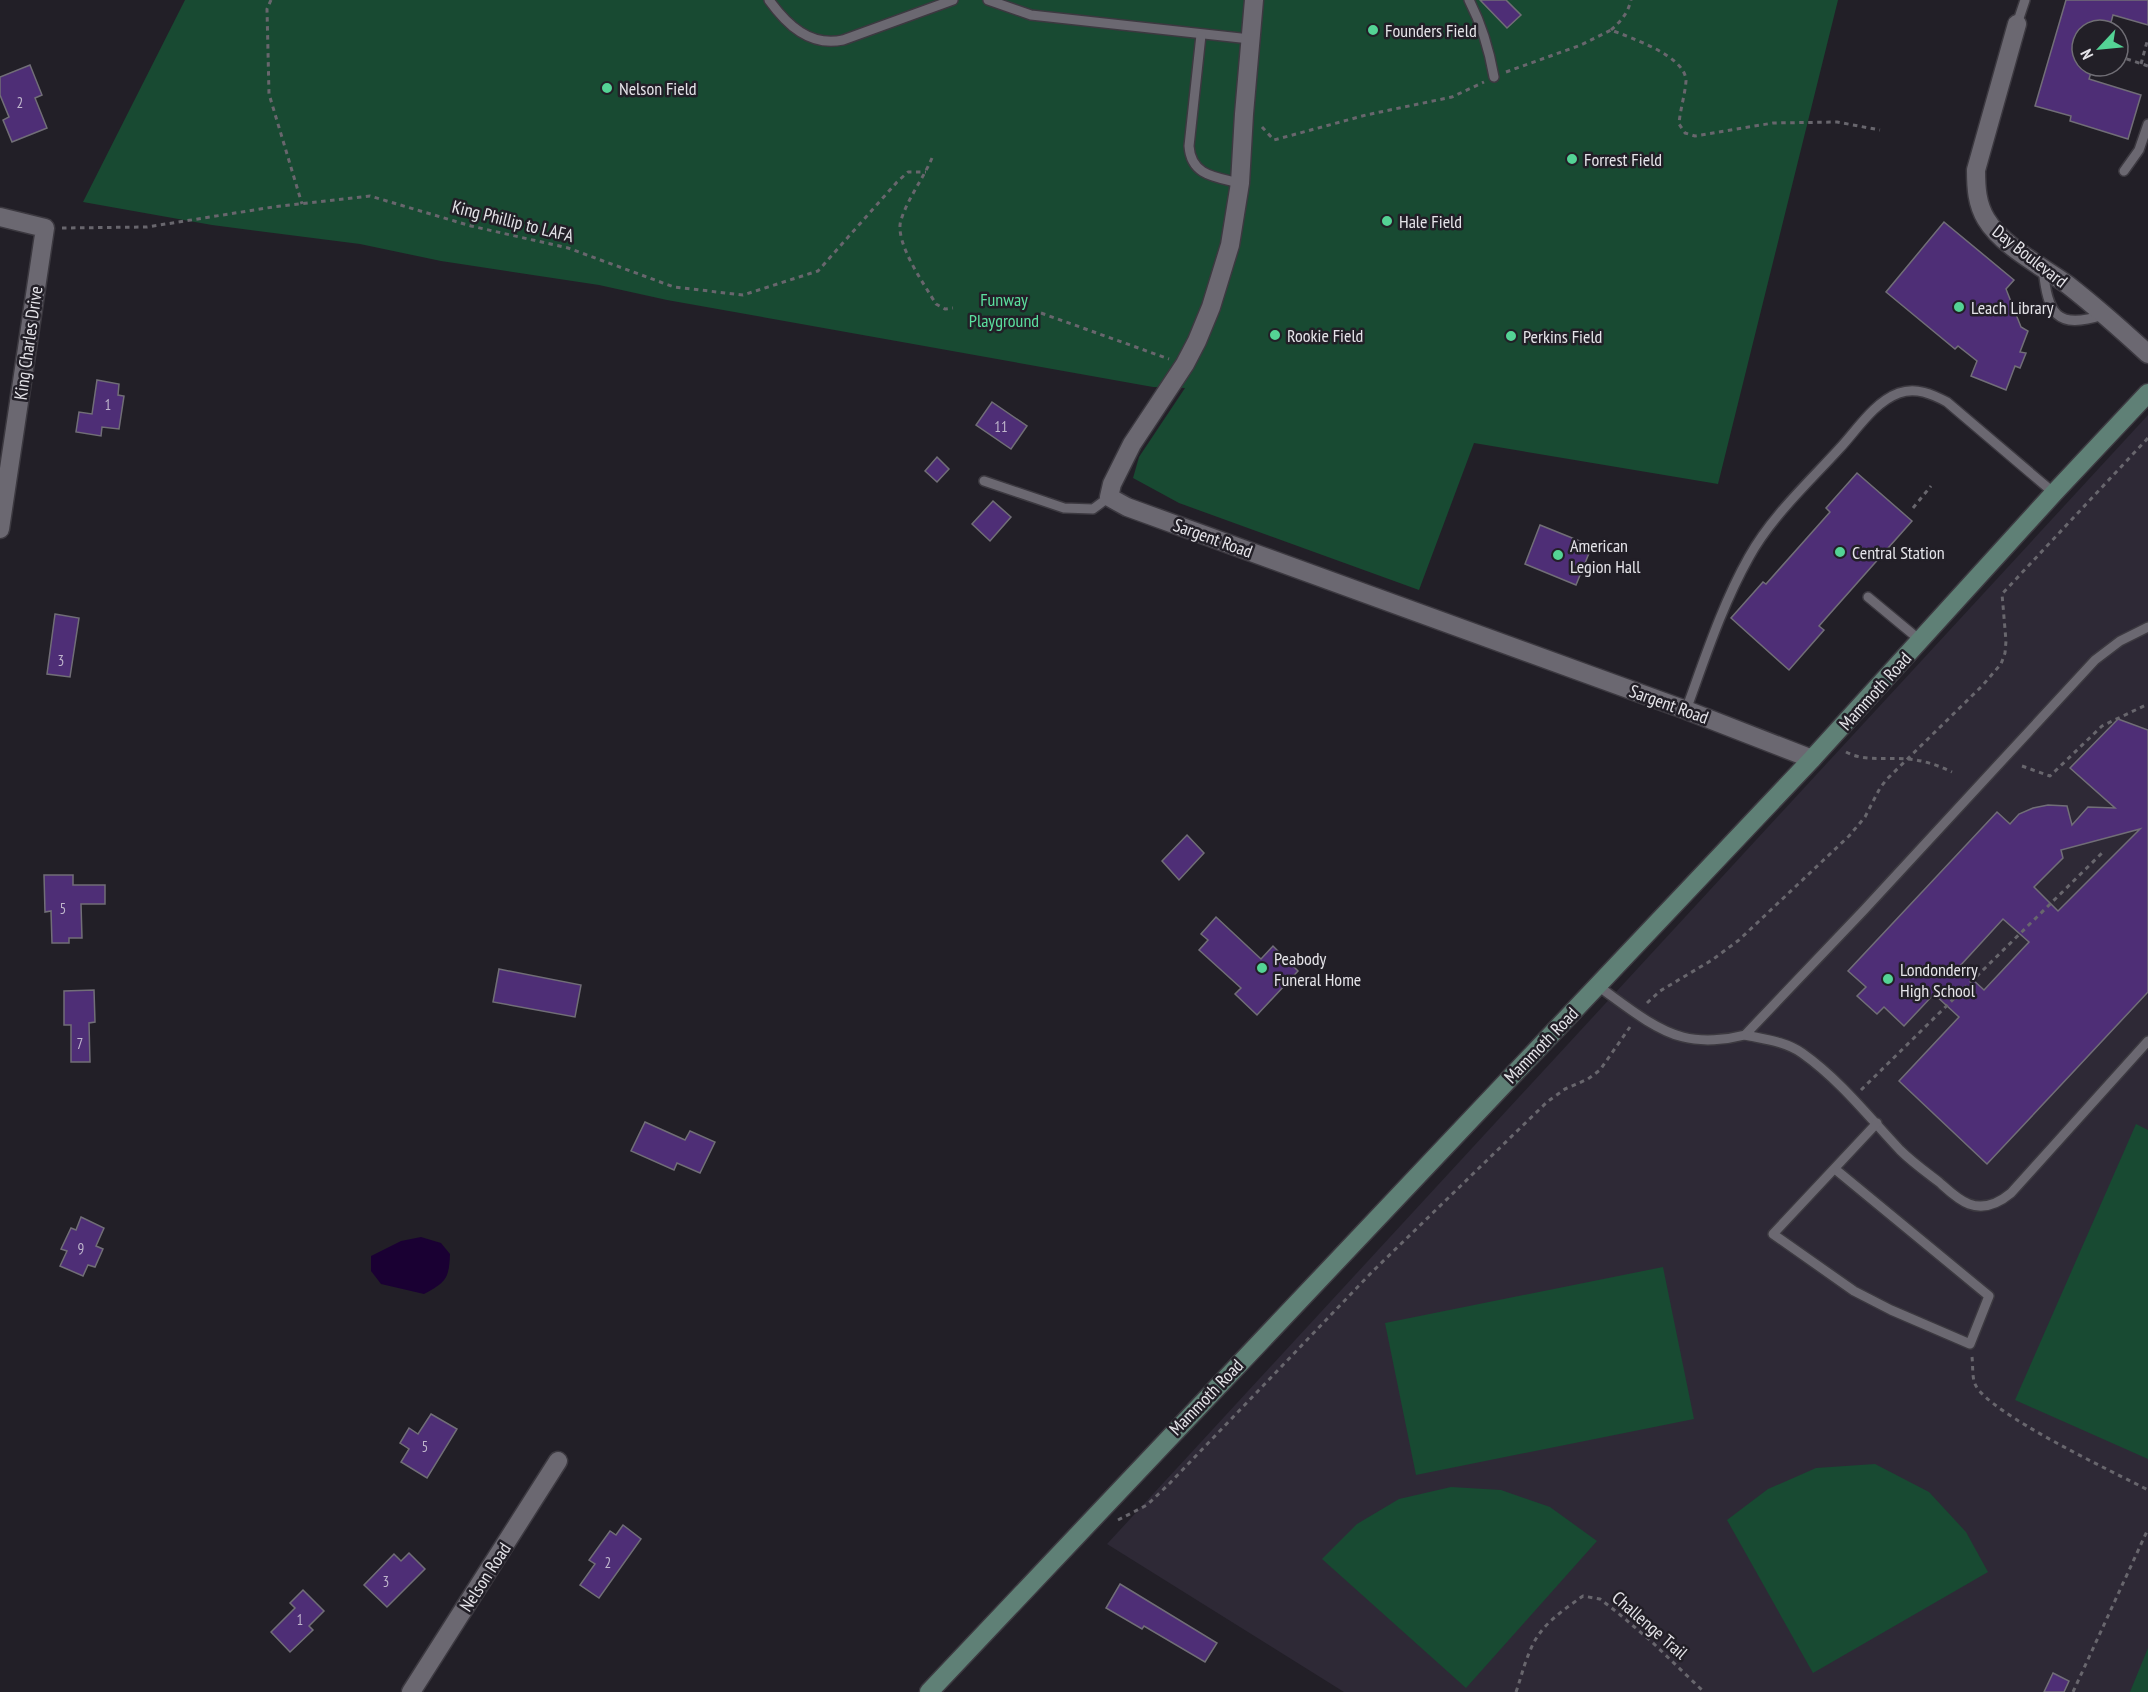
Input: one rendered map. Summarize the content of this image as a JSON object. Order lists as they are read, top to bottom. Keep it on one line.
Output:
{"streets":{"main road":["Mammoth Road"],"street":["Day Boulevard","King Charles Drive","Sargent Road","Nelson Road"],"path":["King Phillip to LAFA","Challenge Trail"]},"crossings":[["King Phillip to LAFA","King Charles Drive"],["Sargent Road","Mammoth Road"]],"parks":["Funway Playground"],"places":["Founders Field","Nelson Field","Forrest Field","Hale Field","Leach Library","Rookie Field","Perkins Field","Central Station","American Legion Hall","Peabody Funeral Home","Londonderry High School"],"house_numbers":["2","1","11","3","5","7","9","5","2","3","1"],"north":"bottom left"}
